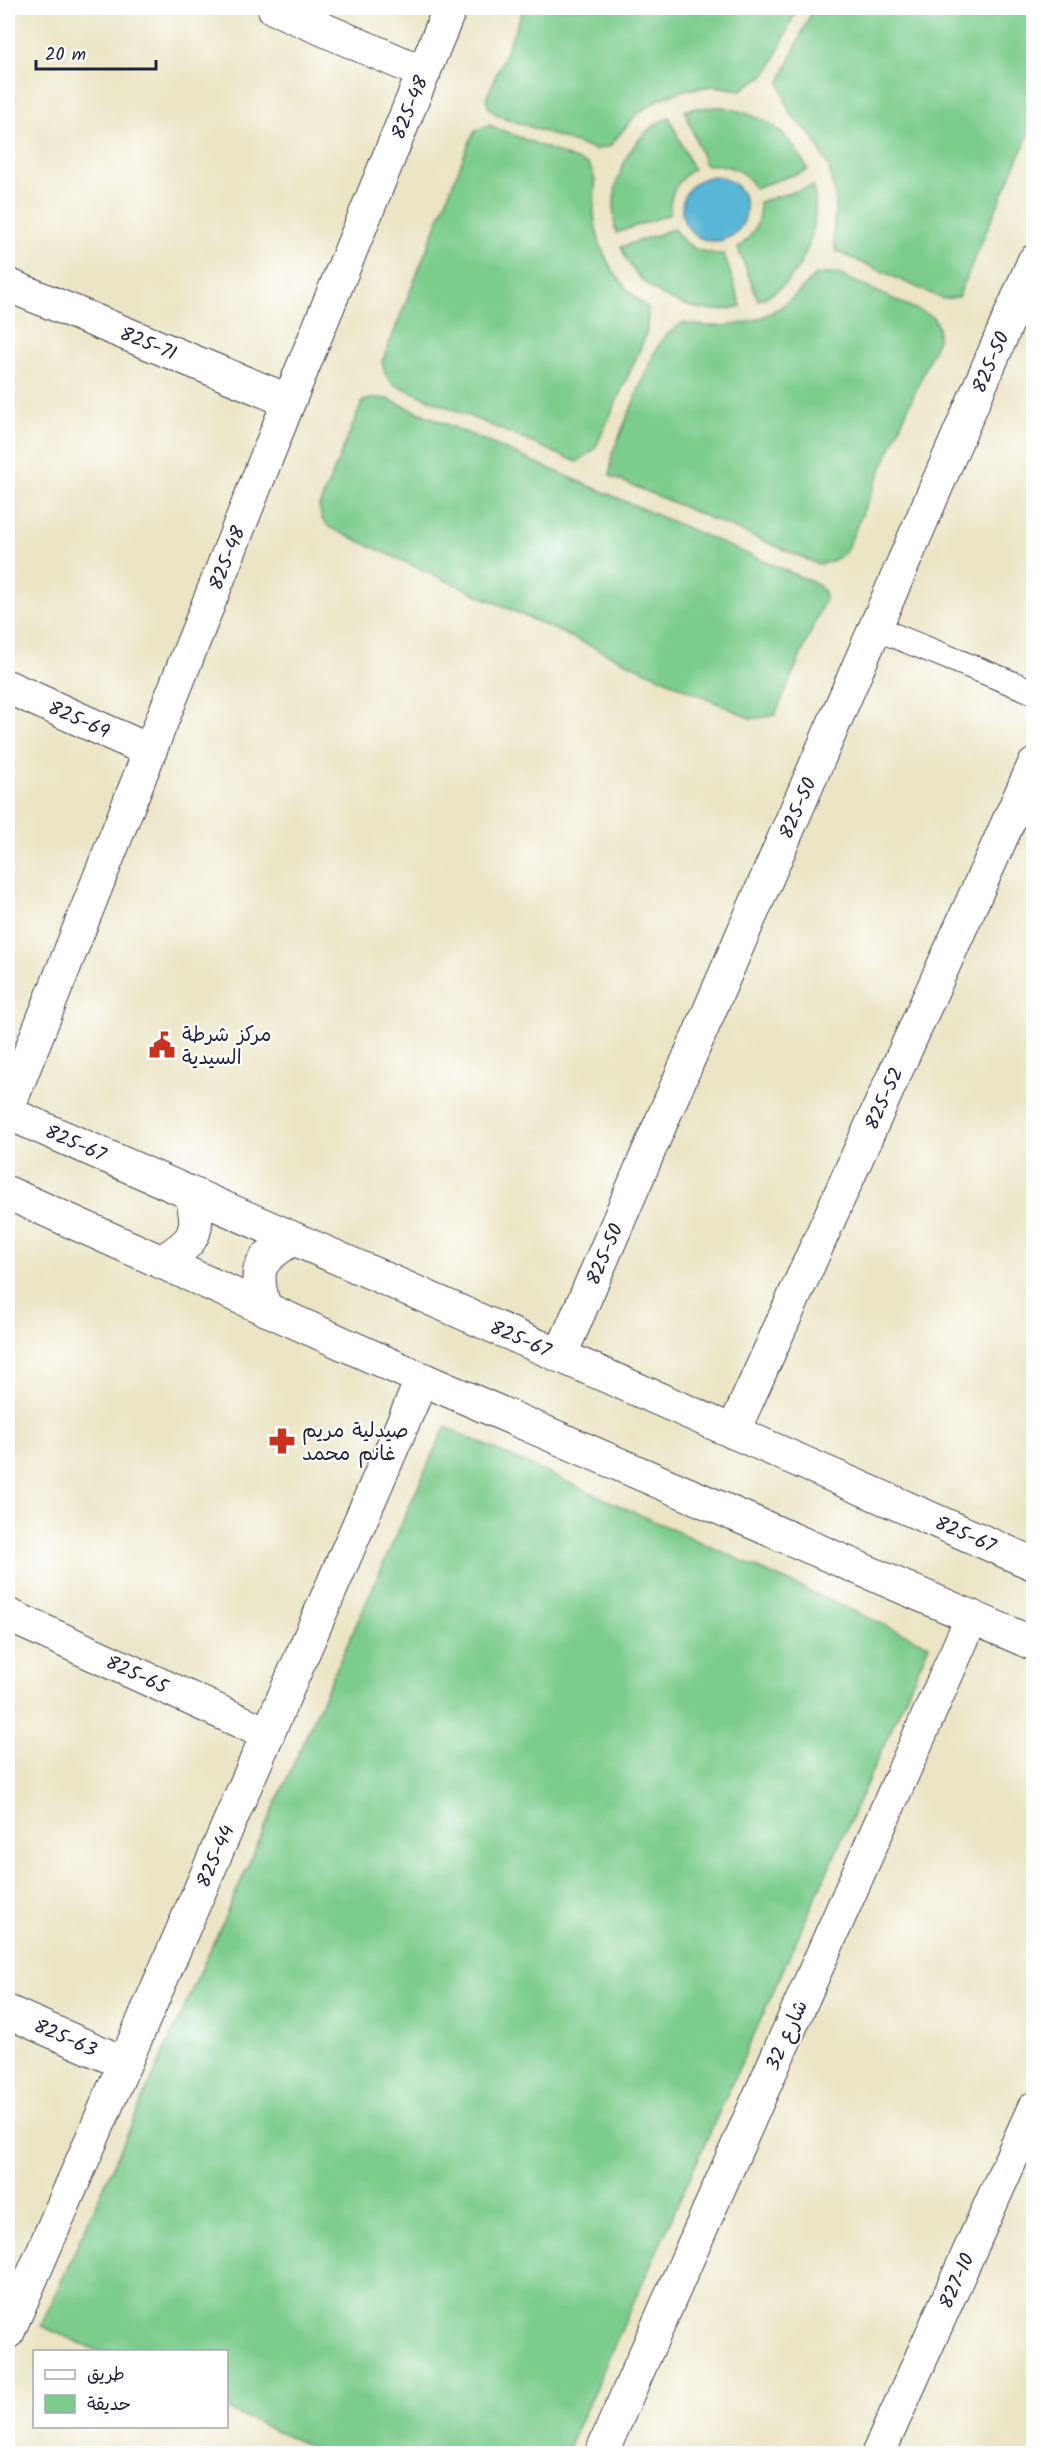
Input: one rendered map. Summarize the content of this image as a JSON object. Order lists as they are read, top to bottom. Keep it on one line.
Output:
{"streets":{"street":["825-48","825-71","825-50","825-69","825-52","825-67","825-65","825-44","شارع 32","825-63","827-10"]},"crossings":[["825-48","825-71"],["825-48","825-69"],["825-50","825-67"],["825-52","825-67"],["825-65","825-44"],["825-44","825-63"]],"places":{"public building":["مركز شرطة السيدية"],"pharmacy":["صيدلية مريم غانم محمد"]},"legend":["طريق","حديقة"],"scale_bar":"20 m"}
